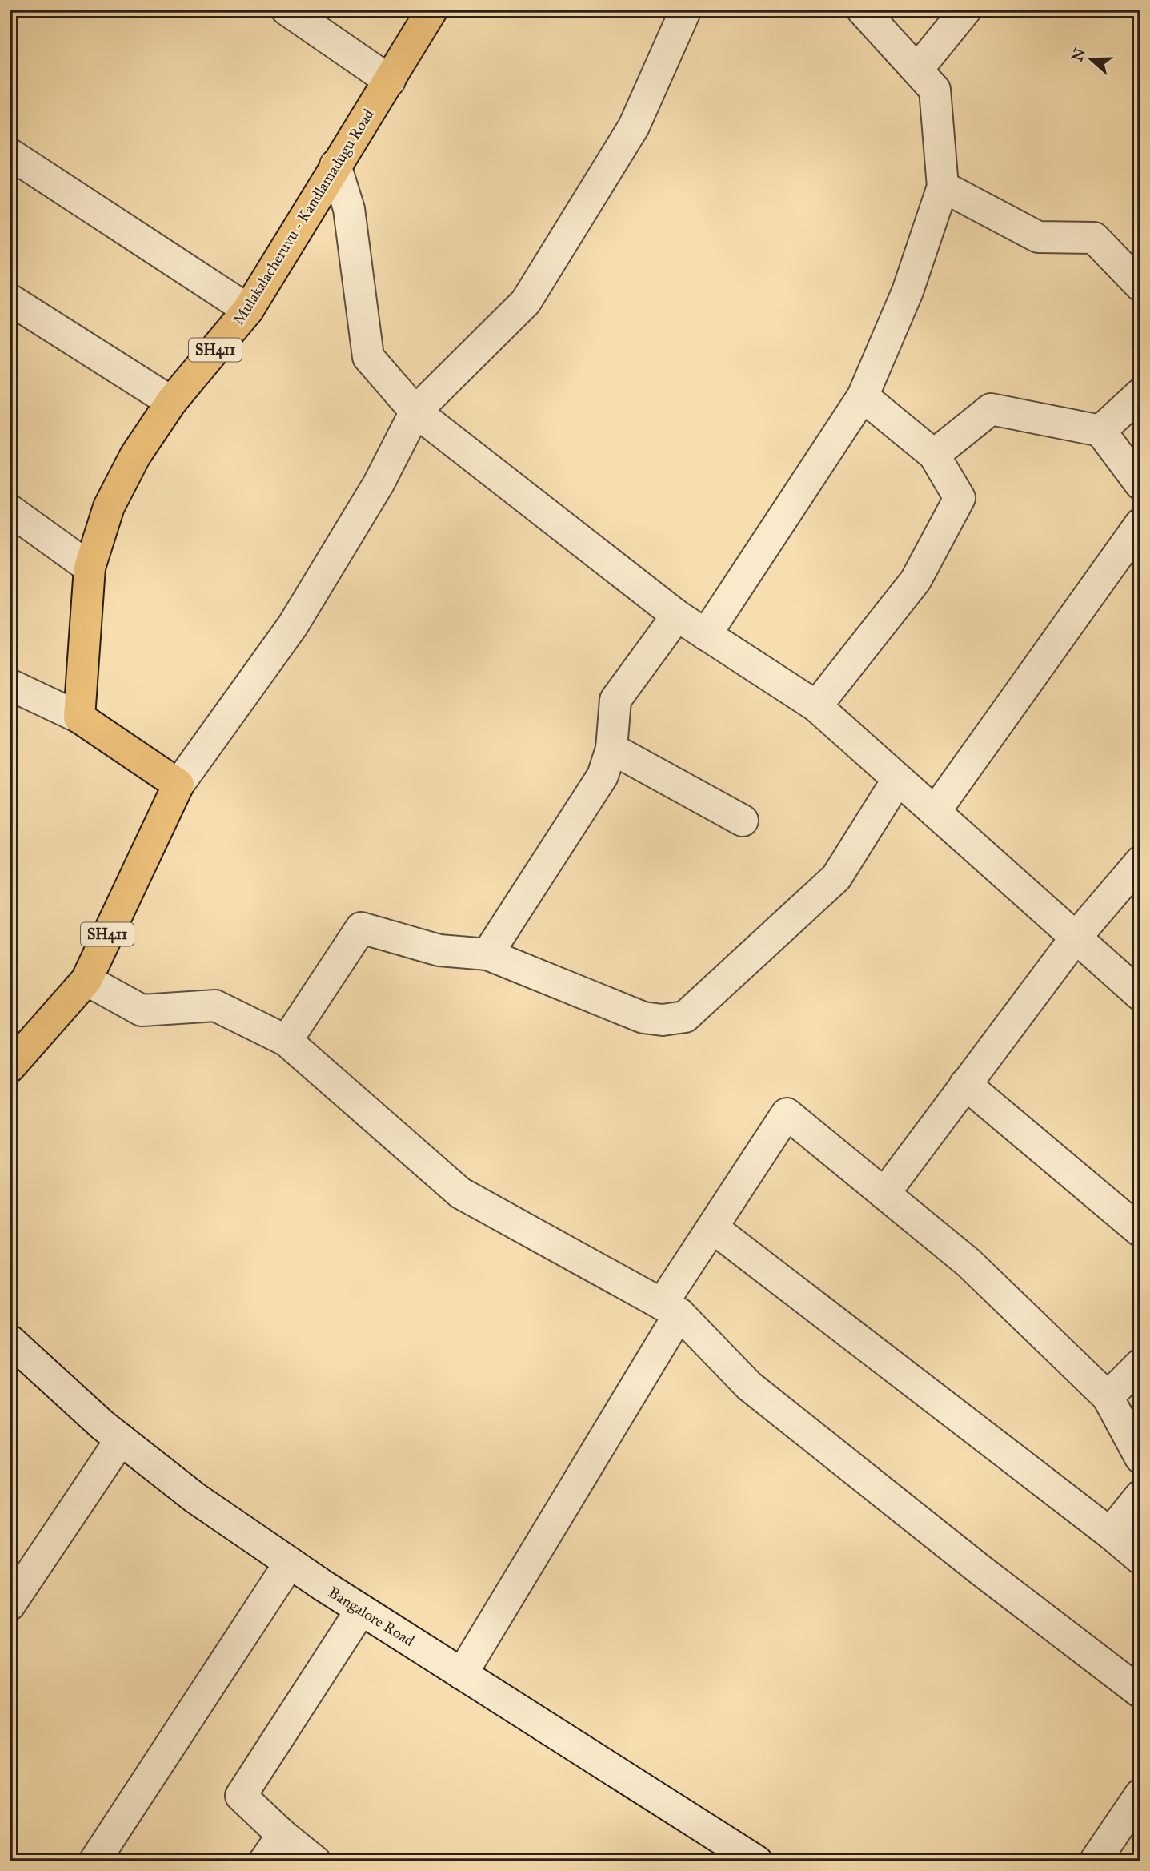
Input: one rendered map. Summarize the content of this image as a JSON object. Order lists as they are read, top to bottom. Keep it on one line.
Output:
{"streets":{"main road":["Mulakalacheruvu - Kandlamadugu Road","SH411"],"street":["Bangalore Road"]},"north":"left"}
